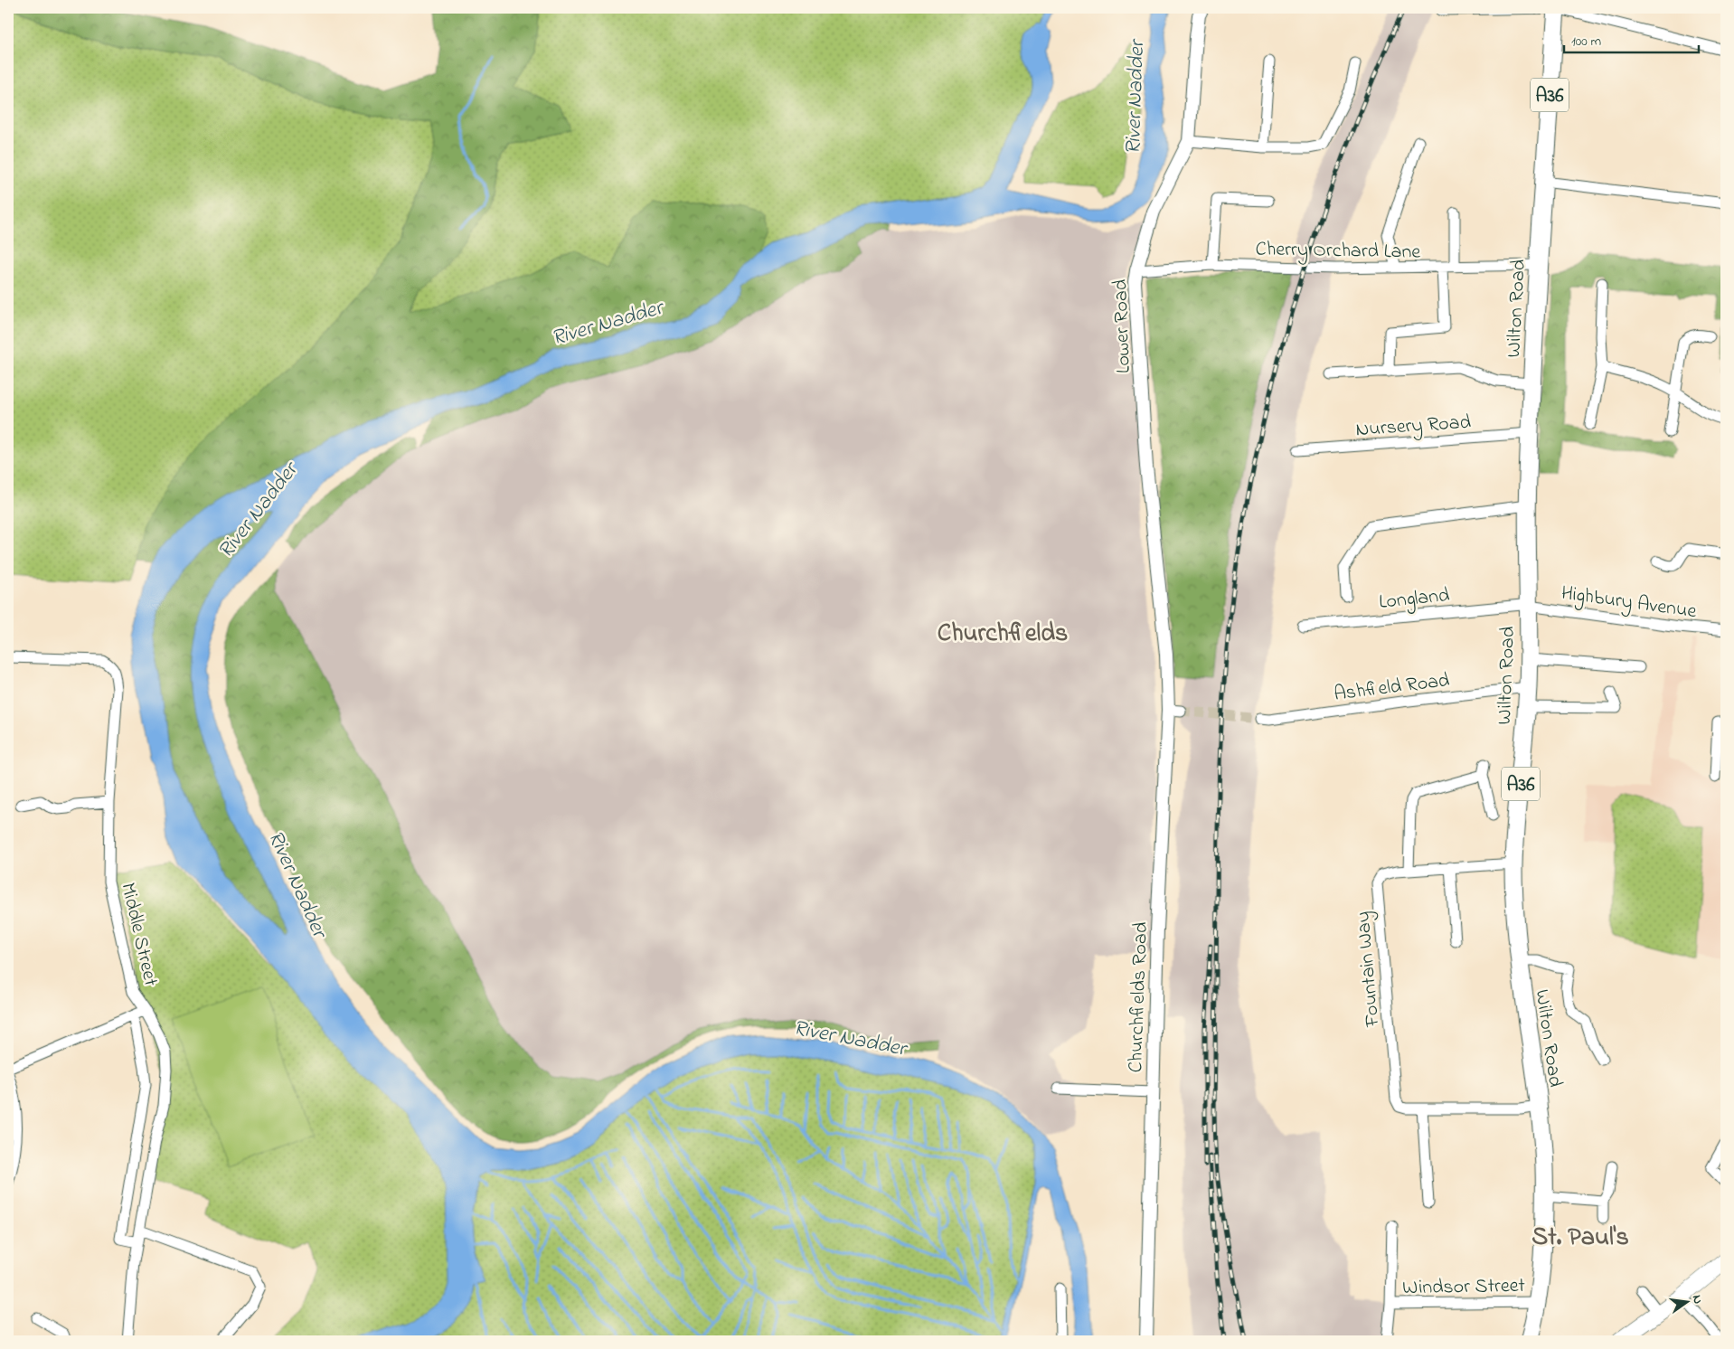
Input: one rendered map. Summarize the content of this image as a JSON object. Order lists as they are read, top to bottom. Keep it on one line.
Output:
{"streets":{"highway":["A36","Wilton Road"],"street":["Cherry Orchard Lane","Lower Road","Nursery Road","Longland","Highbury Avenue","Ashfield Road","Middle Street","Fountain Way","Churchfields Road","Windsor Street"]},"crossings":[["Cherry Orchard Lane","Wilton Road"],["Cherry Orchard Lane","Lower Road"],["Wilton Road","Nursery Road"],["Wilton Road","Longland"],["Wilton Road","Highbury Avenue"],["Wilton Road","Ashfield Road"],["Wilton Road","Fountain Way"],["Wilton Road","Windsor Street"],["Lower Road","Churchfields Road"],["Longland","Highbury Avenue"]],"districts":["Churchfields","St. Paul's"],"water":["River Nadder"],"scale_bar":"100 m","north":"right"}
